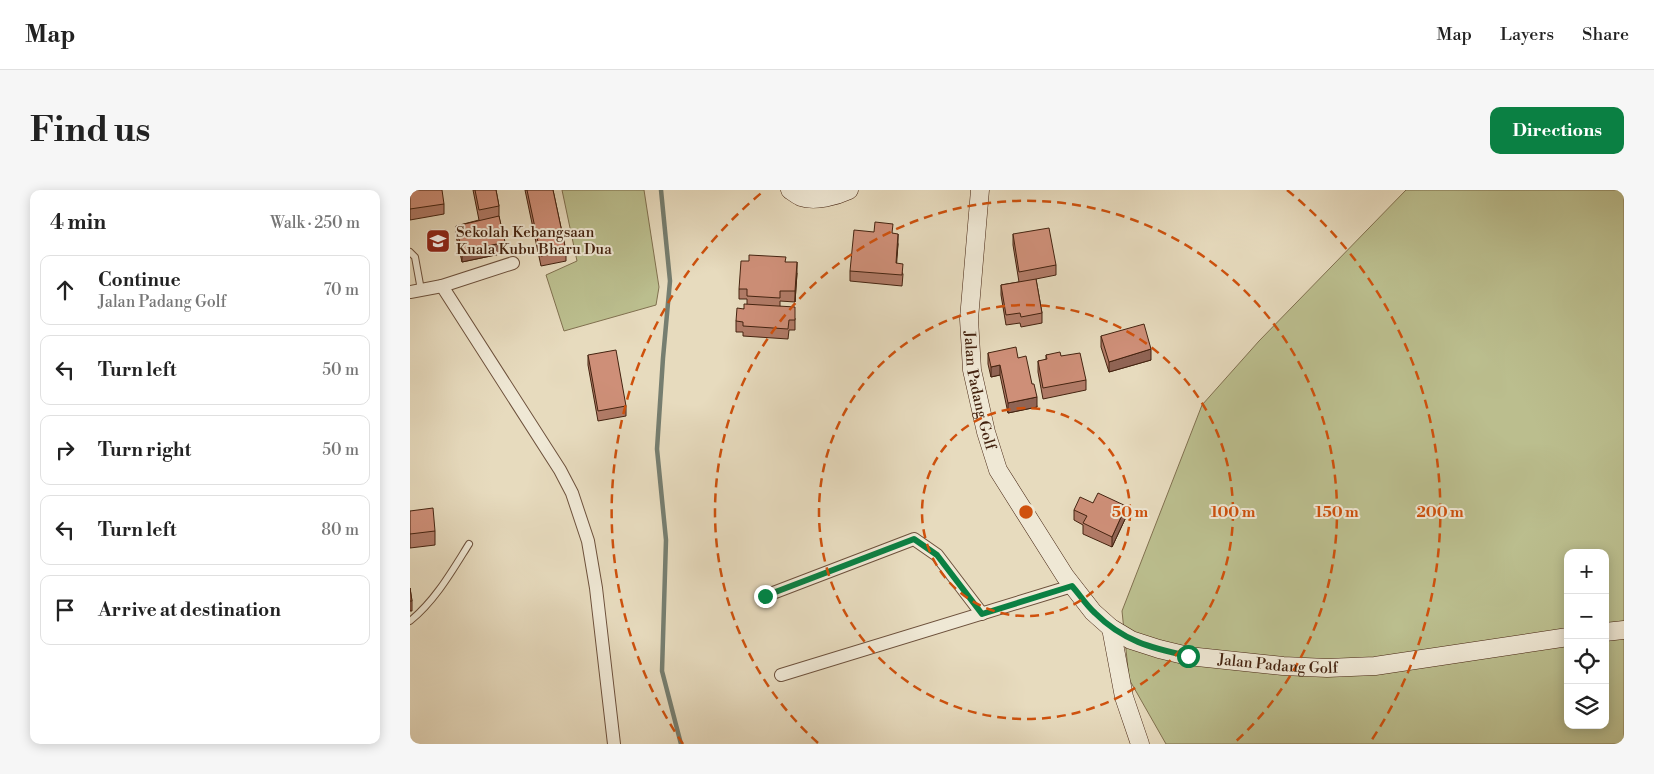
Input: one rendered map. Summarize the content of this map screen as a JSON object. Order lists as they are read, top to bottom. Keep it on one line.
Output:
{"streets":{"street":["Jalan Padang Golf"]},"places":{"school or university":["Sekolah Kebangsaan Kuala Kubu Bharu Dua"]},"page":{"header":"Map","nav":["Map","Layers","Share"],"buttons":"Directions","title":"Find us","heading":["4 min","Walk · 250 m"],"list":[["Continue","Jalan Padang Golf","70 m"],["Turn left","50 m"],["Turn right","50 m"],["Turn left","80 m"],"Arrive at destination"],"map_buttons":["+","−"]},"rings":["50 m","100 m","150 m","200 m"]}
